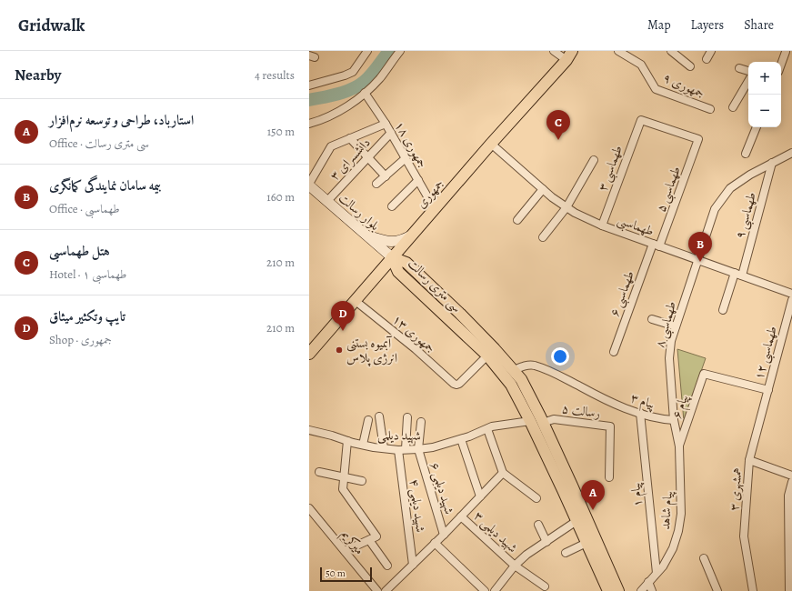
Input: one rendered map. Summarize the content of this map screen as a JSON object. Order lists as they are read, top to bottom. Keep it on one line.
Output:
{"streets":{"main road":["جمهوری","بلوار رسالت","سی متری رسالت"],"street":["۹ جمهوری","جمهوری ۱۸","۳ دانشسرای","۳ طهماسبی","۵ طهماسبی","۹ طهماسبی","طهماسبی","۶ طهماسبی","۸ طهماسبی","۱۳ جمهوری","۱۲ طهماسبی","۳ پیام","۶ پیام","۵ رسالت","شهید دیلمی","۶ شهید دیلمی","۳ همشهری","۱ پیام","۴ شهید دیلمی","پیام شاهد","شهید دیلمی ۳","میرکریم"]},"crossings":[["جمهوری ۱۸","۳ دانشسرای"],["جمهوری ۱۸","جمهوری"],["۳ دانشسرای","بلوار رسالت"],["۳ طهماسبی","۵ طهماسبی"],["۳ طهماسبی","طهماسبی"],["۵ طهماسبی","طهماسبی"],["۵ طهماسبی","۶ طهماسبی"],["جمهوری","بلوار رسالت"],["جمهوری","طهماسبی"],["جمهوری","سی متری رسالت"],["جمهوری","۱۳ جمهوری"],["بلوار رسالت","سی متری رسالت"],["۹ طهماسبی","طهماسبی"],["۹ طهماسبی","۸ طهماسبی"],["طهماسبی","۶ طهماسبی"],["طهماسبی","۸ طهماسبی"],["سی متری رسالت","۱۳ جمهوری"],["سی متری رسالت","۳ پیام"],["سی متری رسالت","۵ رسالت"],["سی متری رسالت","شهید دیلمی"],["۸ طهماسبی","۳ پیام"],["۸ طهماسبی","پیام شاهد"],["۱۲ طهماسبی","۶ پیام"],["۱۲ طهماسبی","۳ همشهری"],["۳ پیام","۱ پیام"],["۳ پیام","پیام شاهد"],["۶ پیام","۳ همشهری"],["۶ پیام","پیام شاهد"],["شهید دیلمی","۶ شهید دیلمی"],["شهید دیلمی","۴ شهید دیلمی"],["۱ پیام","پیام شاهد"]],"places":["آبمیوه بستنی انرژی پلاس"],"scale_bar":"50 m","page":{"header":"Gridwalk","nav":["Map","Layers","Share"],"heading":["Nearby","4 results"],"map_buttons":["+","−"],"list":[{"mark":"A","name":"استارباد، طراحی و توسعه نرم‌افزار","note":"Office · سی متری رسالت","value":"150 m"},{"mark":"B","name":"بیمه سامان نمایندگی کمانگری","note":"Office · طهماسبی","value":"160 m"},{"mark":"C","name":"هتل طهماسبی","note":"Hotel · ۱ طهماسبی","value":"210 m"},{"mark":"D","name":"تایپ وتکثیر میثاق","note":"Shop · جمهوری","value":"210 m"}],"pins":["C","B","D","A"],"scale":"50 m"}}
